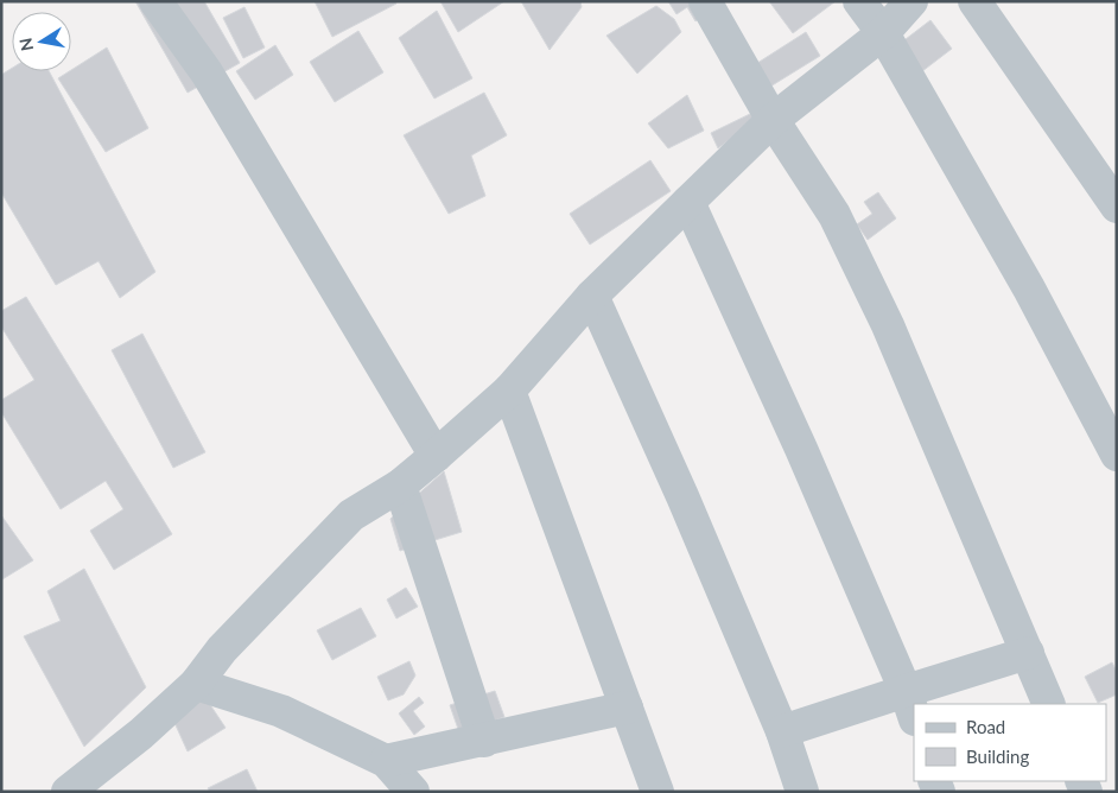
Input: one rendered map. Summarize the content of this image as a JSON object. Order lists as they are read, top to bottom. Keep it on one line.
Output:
{"legend":["Road","Building"],"north":"left"}
